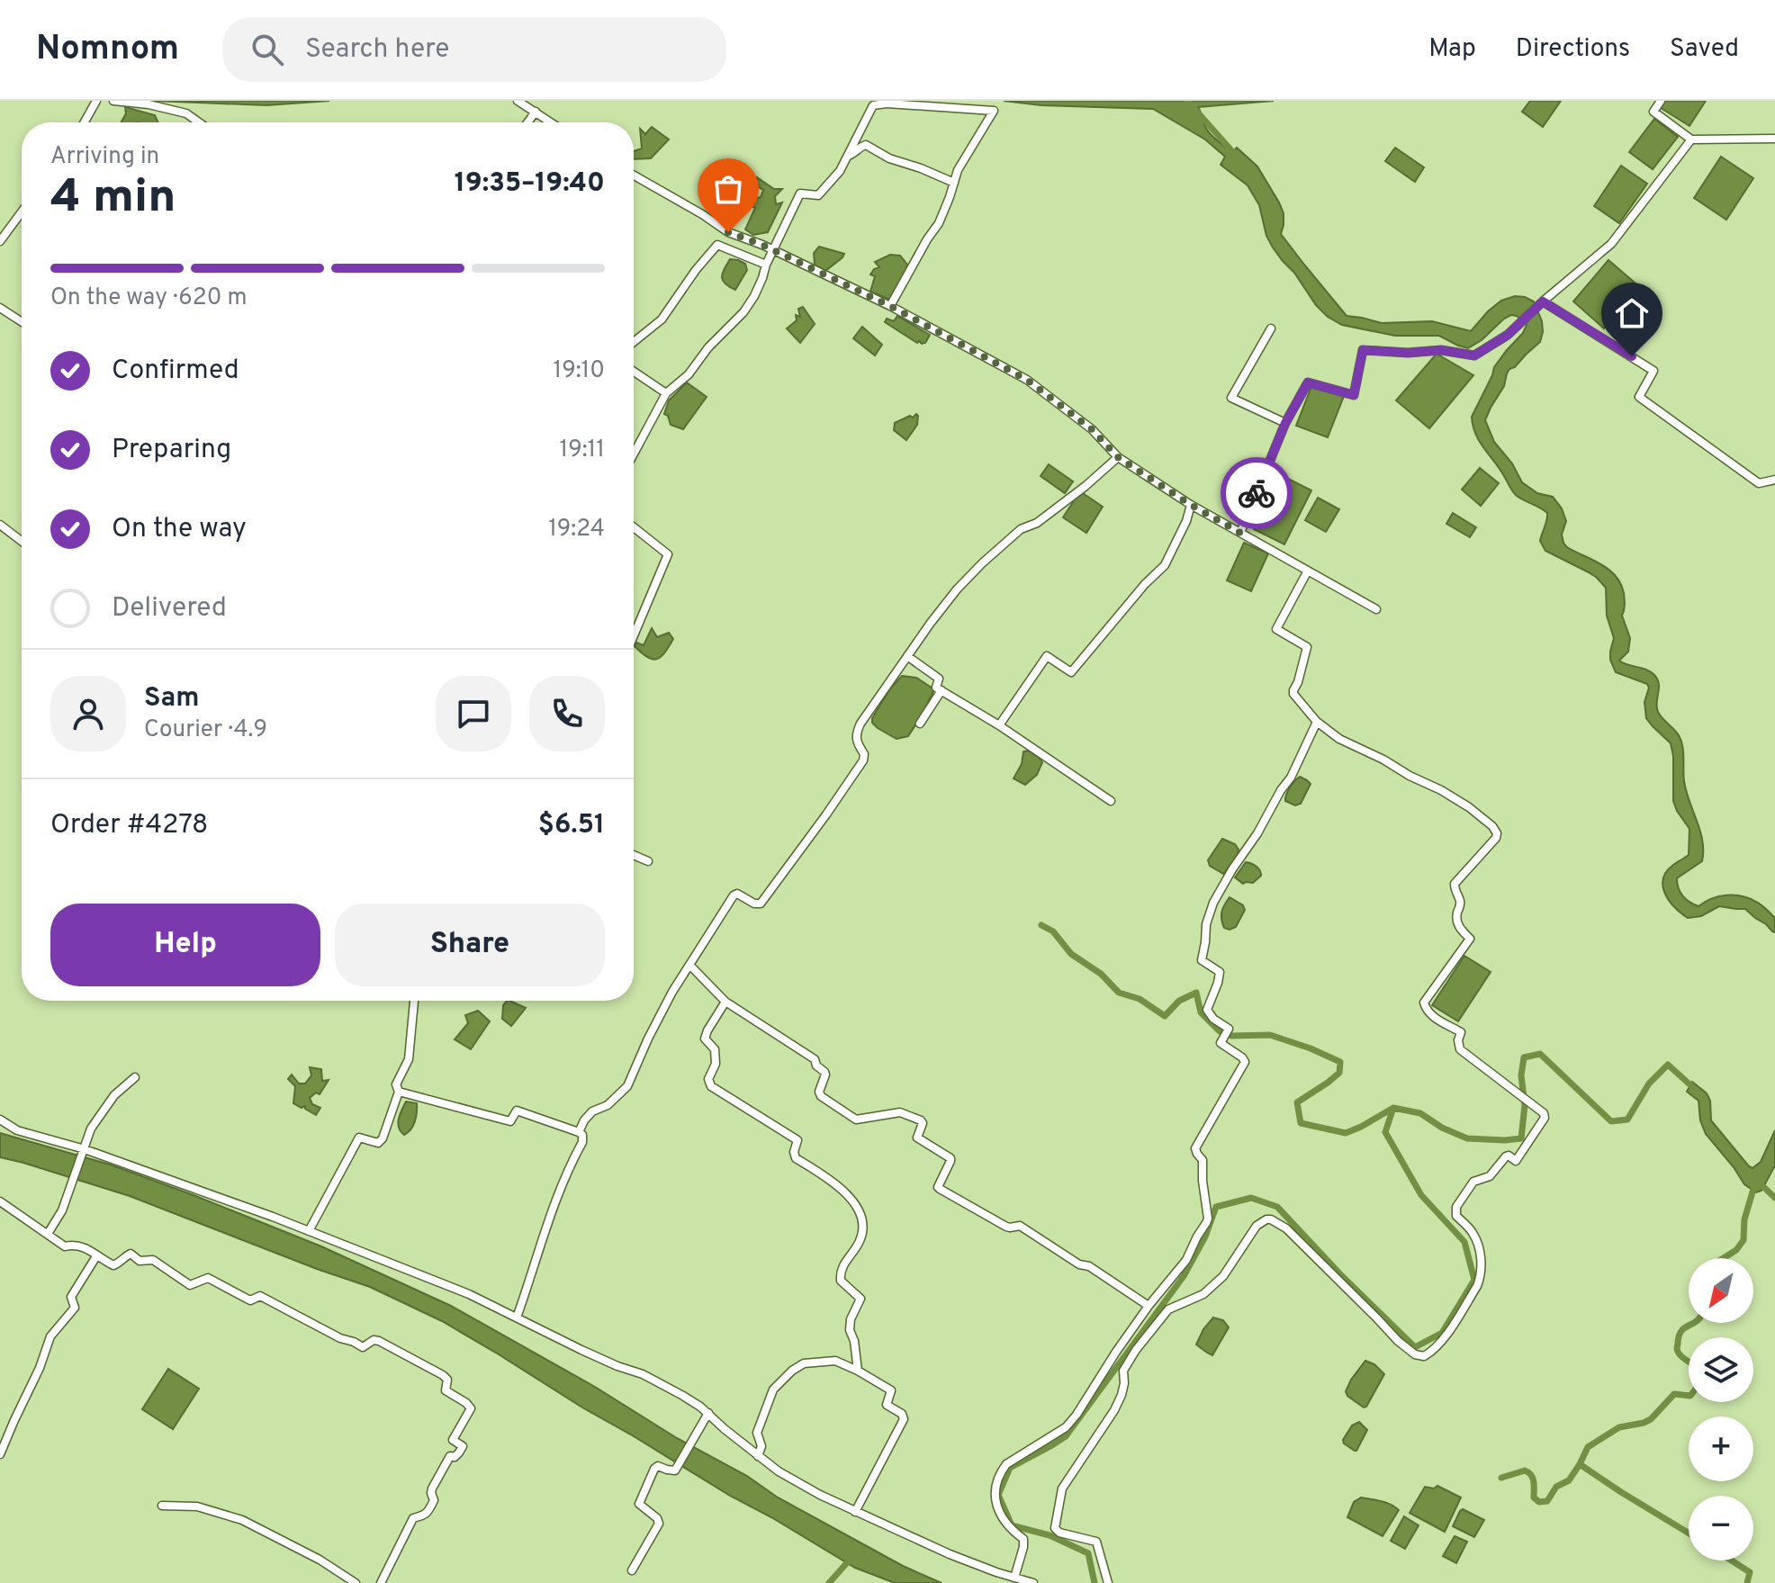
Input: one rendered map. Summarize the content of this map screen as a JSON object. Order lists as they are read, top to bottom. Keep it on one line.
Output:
{"north":"bottom left","page":{"header":"Nomnom","search":"Search here","nav":["Map","Directions","Saved"],"heading":["4 min","Arriving in","19:35–19:40"],"panel":["Sam","Courier · 4.9","Order #4278","$6.51"],"bar":"On the way · 620 m","list":[["Confirmed","19:10"],["Preparing","19:11"],["On the way","19:24"],"Delivered"],"buttons":["Help","Share"],"map_buttons":["+","−"]}}
